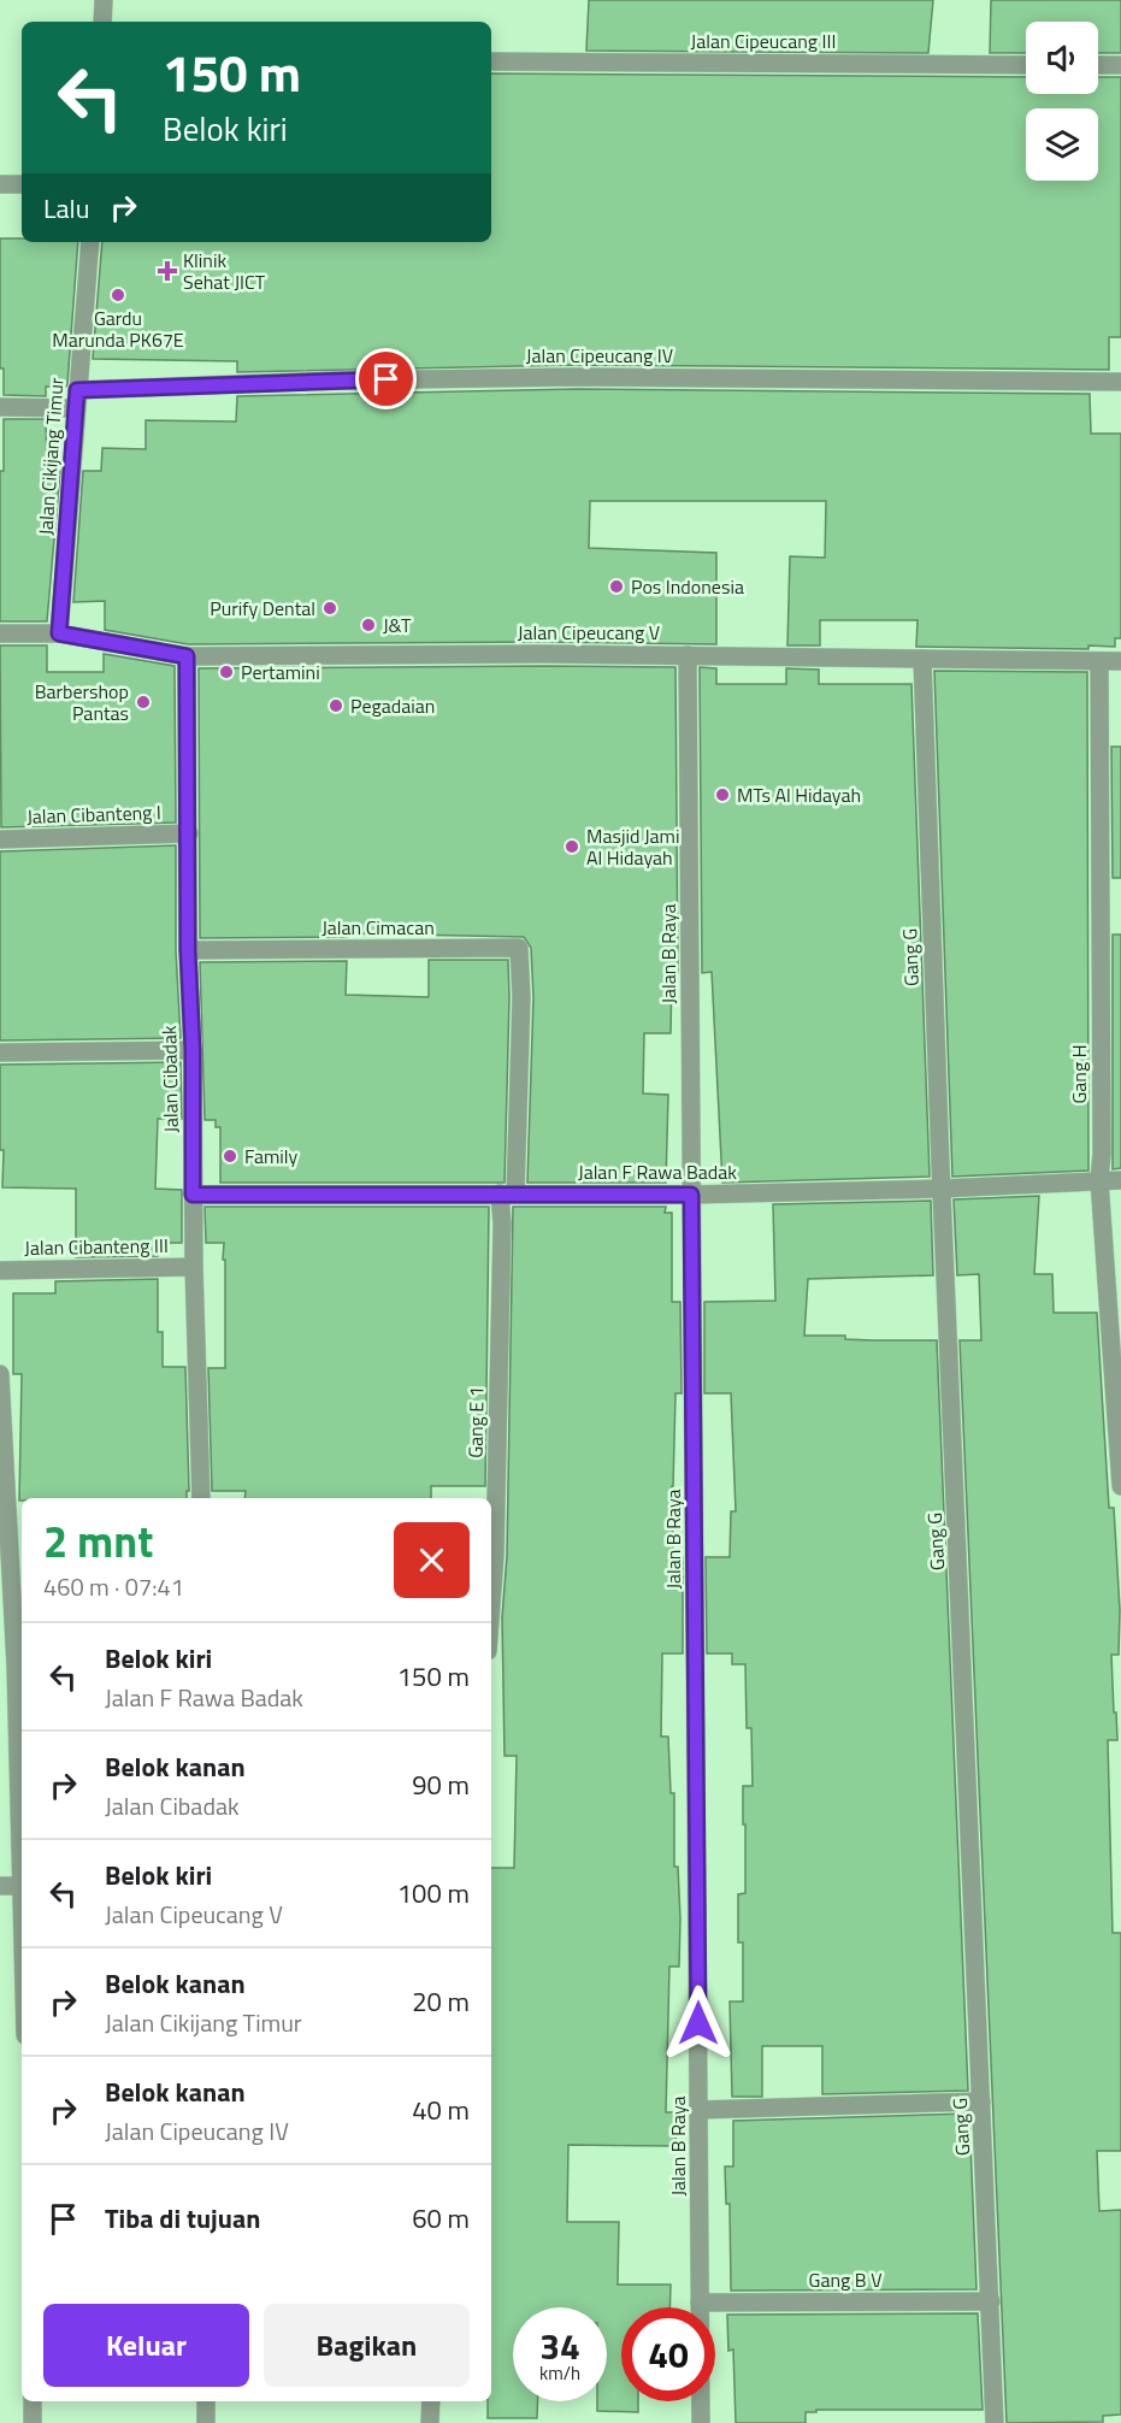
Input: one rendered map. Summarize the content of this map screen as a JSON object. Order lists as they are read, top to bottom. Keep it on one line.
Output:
{"streets":{"street":["Jalan Cipeucang III","Jalan Cipeucang IV","Jalan Cikijang Timur","Jalan Cipeucang V","Jalan Cibanteng I","Jalan Cimacan","Jalan B Raya","Gang G","Gang H","Jalan Cibadak","Jalan F Rawa Badak","Jalan Cibanteng III","Gang E 1","Gang B V"]},"crossings":[["Jalan Cipeucang IV","Jalan Cikijang Timur"],["Jalan Cikijang Timur","Jalan Cipeucang V"],["Jalan Cipeucang V","Jalan B Raya"],["Jalan Cipeucang V","Gang G"],["Jalan Cipeucang V","Gang H"],["Jalan Cipeucang V","Jalan Cibadak"],["Jalan Cibanteng I","Jalan Cibadak"],["Jalan Cimacan","Jalan Cibadak"],["Jalan Cimacan","Gang E 1"],["Jalan B Raya","Jalan F Rawa Badak"],["Jalan B Raya","Gang B V"],["Gang G","Jalan F Rawa Badak"],["Gang G","Gang B V"],["Gang H","Jalan F Rawa Badak"],["Jalan Cibadak","Jalan F Rawa Badak"],["Jalan Cibadak","Jalan Cibanteng III"],["Jalan F Rawa Badak","Gang E 1"]],"places":{"health":["Klinik Sehat JICT"],"other":["Gardu Marunda PK67E","Pos Indonesia","Purify Dental","J&T","Pertamini","Barbershop Pantas","Pegadaian","MTs Al Hidayah","Masjid Jami Al Hidayah","Family"]},"page":{"turn":["150 m","Belok kiri"],"then":"Lalu","heading":["2 mnt","460 m · 07:41"],"list":[{"name":"Belok kiri","note":"Jalan F Rawa Badak","value":"150 m"},{"name":"Belok kanan","note":"Jalan Cibadak","value":"90 m"},{"name":"Belok kiri","note":"Jalan Cipeucang V","value":"100 m"},{"name":"Belok kanan","note":"Jalan Cikijang Timur","value":"20 m"},{"name":"Belok kanan","note":"Jalan Cipeucang IV","value":"40 m"},{"name":"Tiba di tujuan","value":"60 m"}],"buttons":["Keluar","Bagikan"],"speed":"34 km/h","limit":"40"}}
